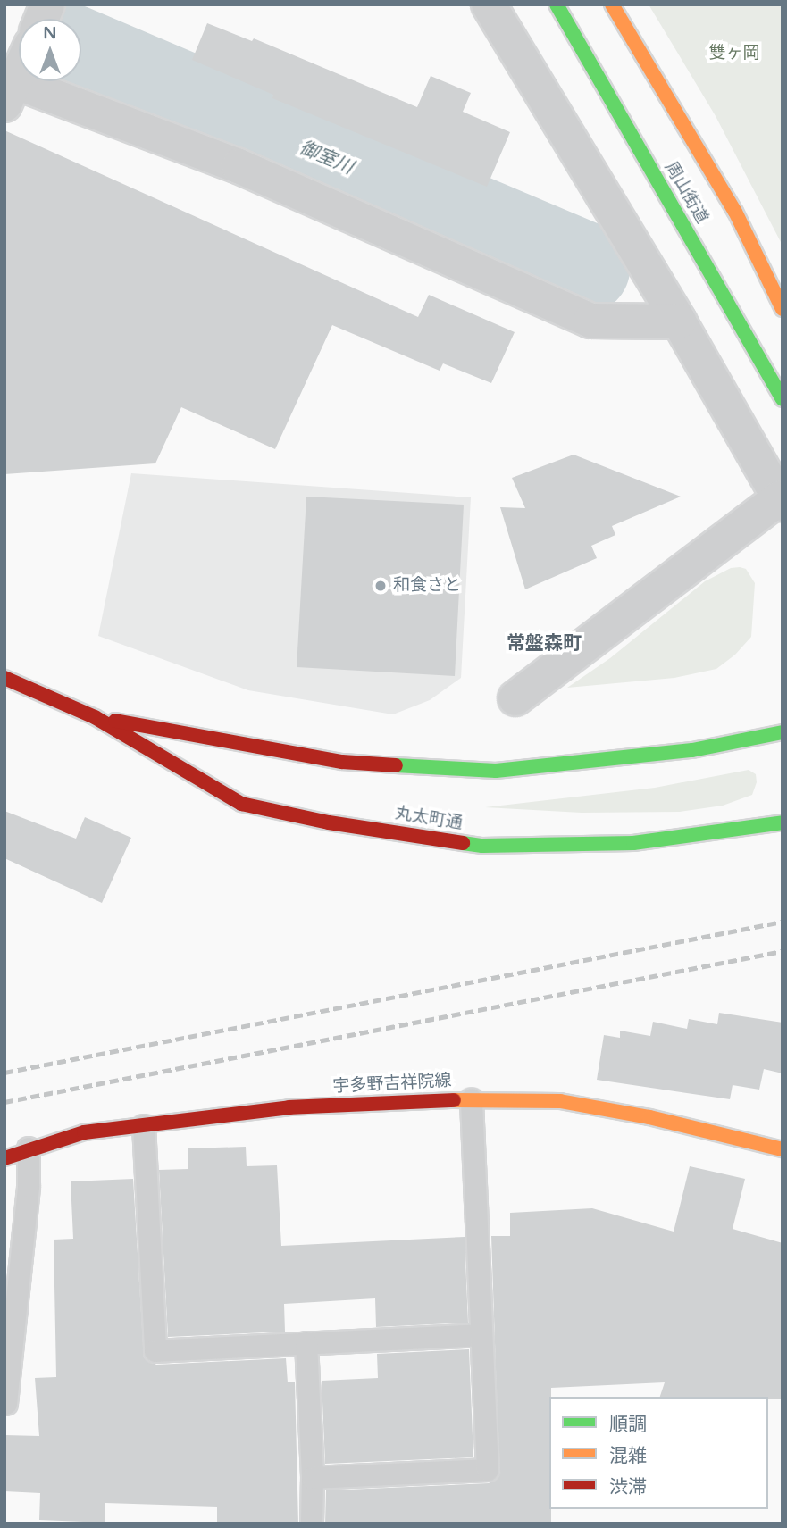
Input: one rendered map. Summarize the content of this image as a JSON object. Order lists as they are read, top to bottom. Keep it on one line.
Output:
{"streets":{"main road":["周山街道","丸太町通","宇多野吉祥院線"]},"districts":["常盤森町"],"water":["御室川"],"parks":["雙ヶ岡"],"places":["和食さと"],"legend":["順調","混雑","渋滞"],"north":"top"}
